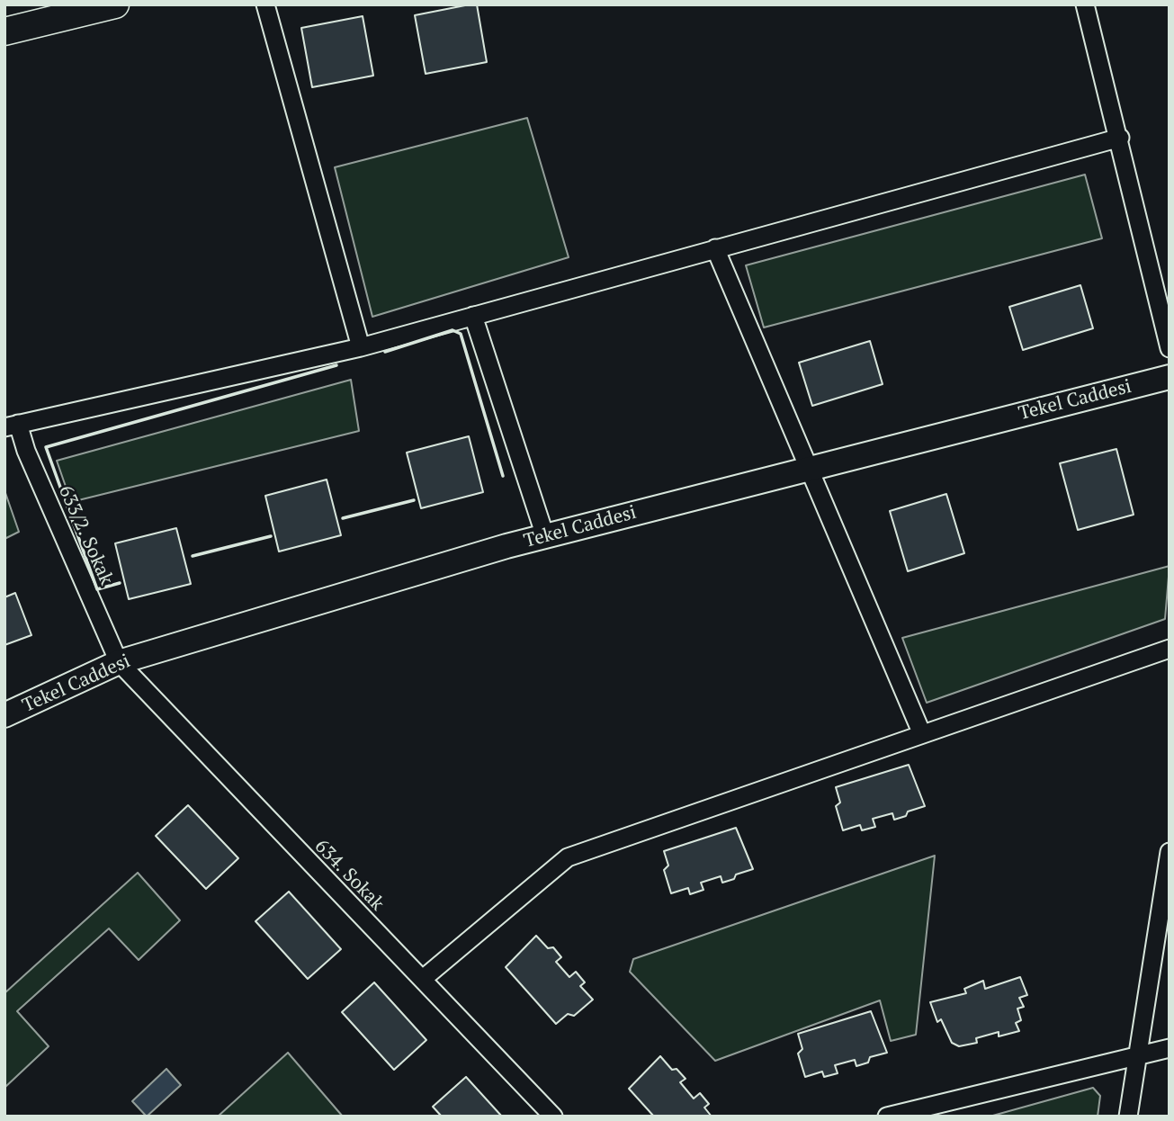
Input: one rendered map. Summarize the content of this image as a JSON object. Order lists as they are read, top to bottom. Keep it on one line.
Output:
{"streets":{"street":["Tekel Caddesi","633/2. Sokak","634. Sokak"]},"crossings":[["Tekel Caddesi","633/2. Sokak"],["Tekel Caddesi","634. Sokak"],["633/2. Sokak","634. Sokak"]]}
